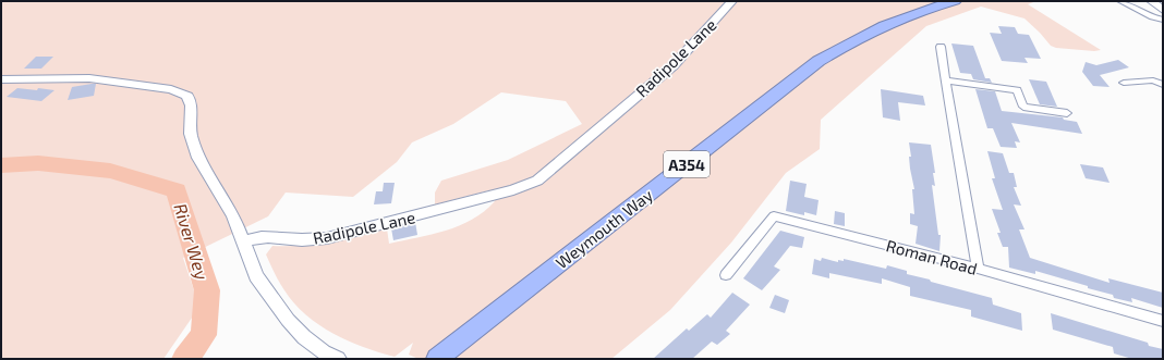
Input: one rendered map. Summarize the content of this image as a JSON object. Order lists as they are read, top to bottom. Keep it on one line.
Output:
{"streets":{"highway":["A354","Weymouth Way"],"street":["Radipole Lane","Roman Road"]},"water":["River Wey"]}
